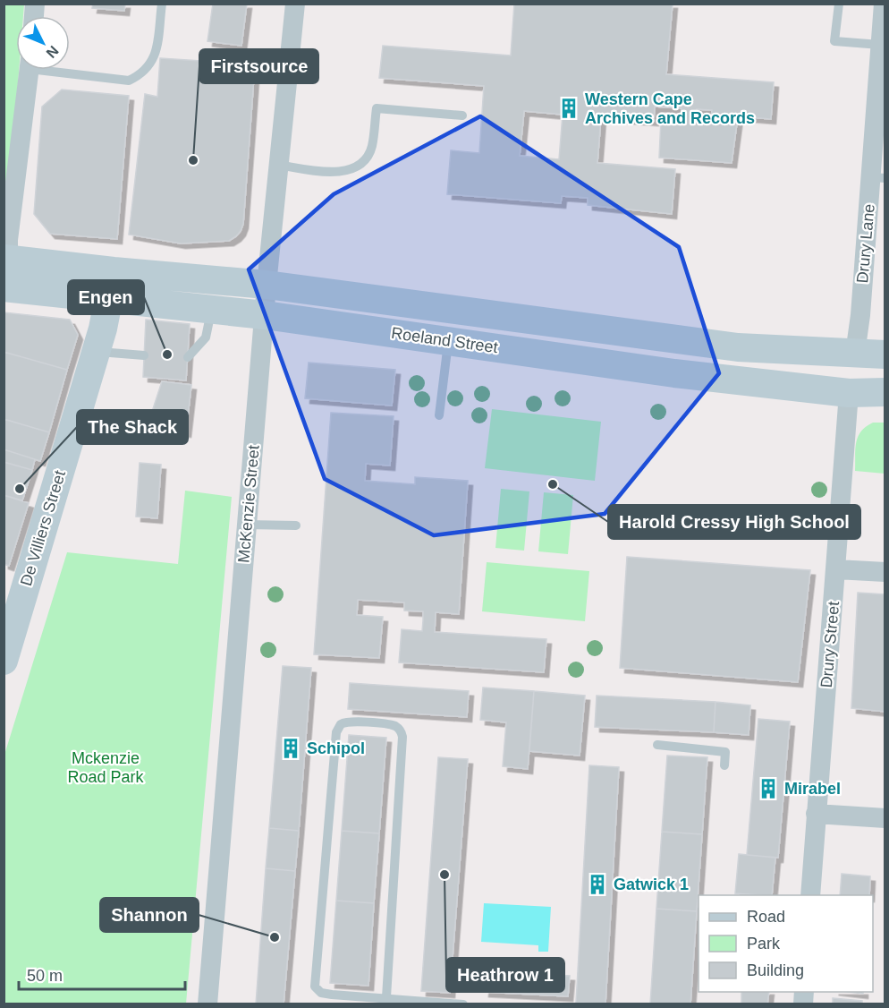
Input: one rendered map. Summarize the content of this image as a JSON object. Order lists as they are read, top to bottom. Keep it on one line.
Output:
{"streets":{"main road":["Roeland Street","De Villiers Street"],"street":["Drury Lane","McKenzie Street","Drury Street"]},"crossings":[["Drury Lane","Roeland Street"],["Roeland Street","McKenzie Street"],["Roeland Street","De Villiers Street"],["Roeland Street","Drury Street"]],"parks":["Mckenzie Road Park"],"places":{"building":["Western Cape Archives and Records","Schipol","Mirabel","Gatwick 1"],"other":["Firstsource","Engen","Harold Cressy High School","The Shack","Heathrow 1","Shannon"]},"legend":["Road","Park","Building"],"scale_bar":"50 m","north":"bottom right"}
